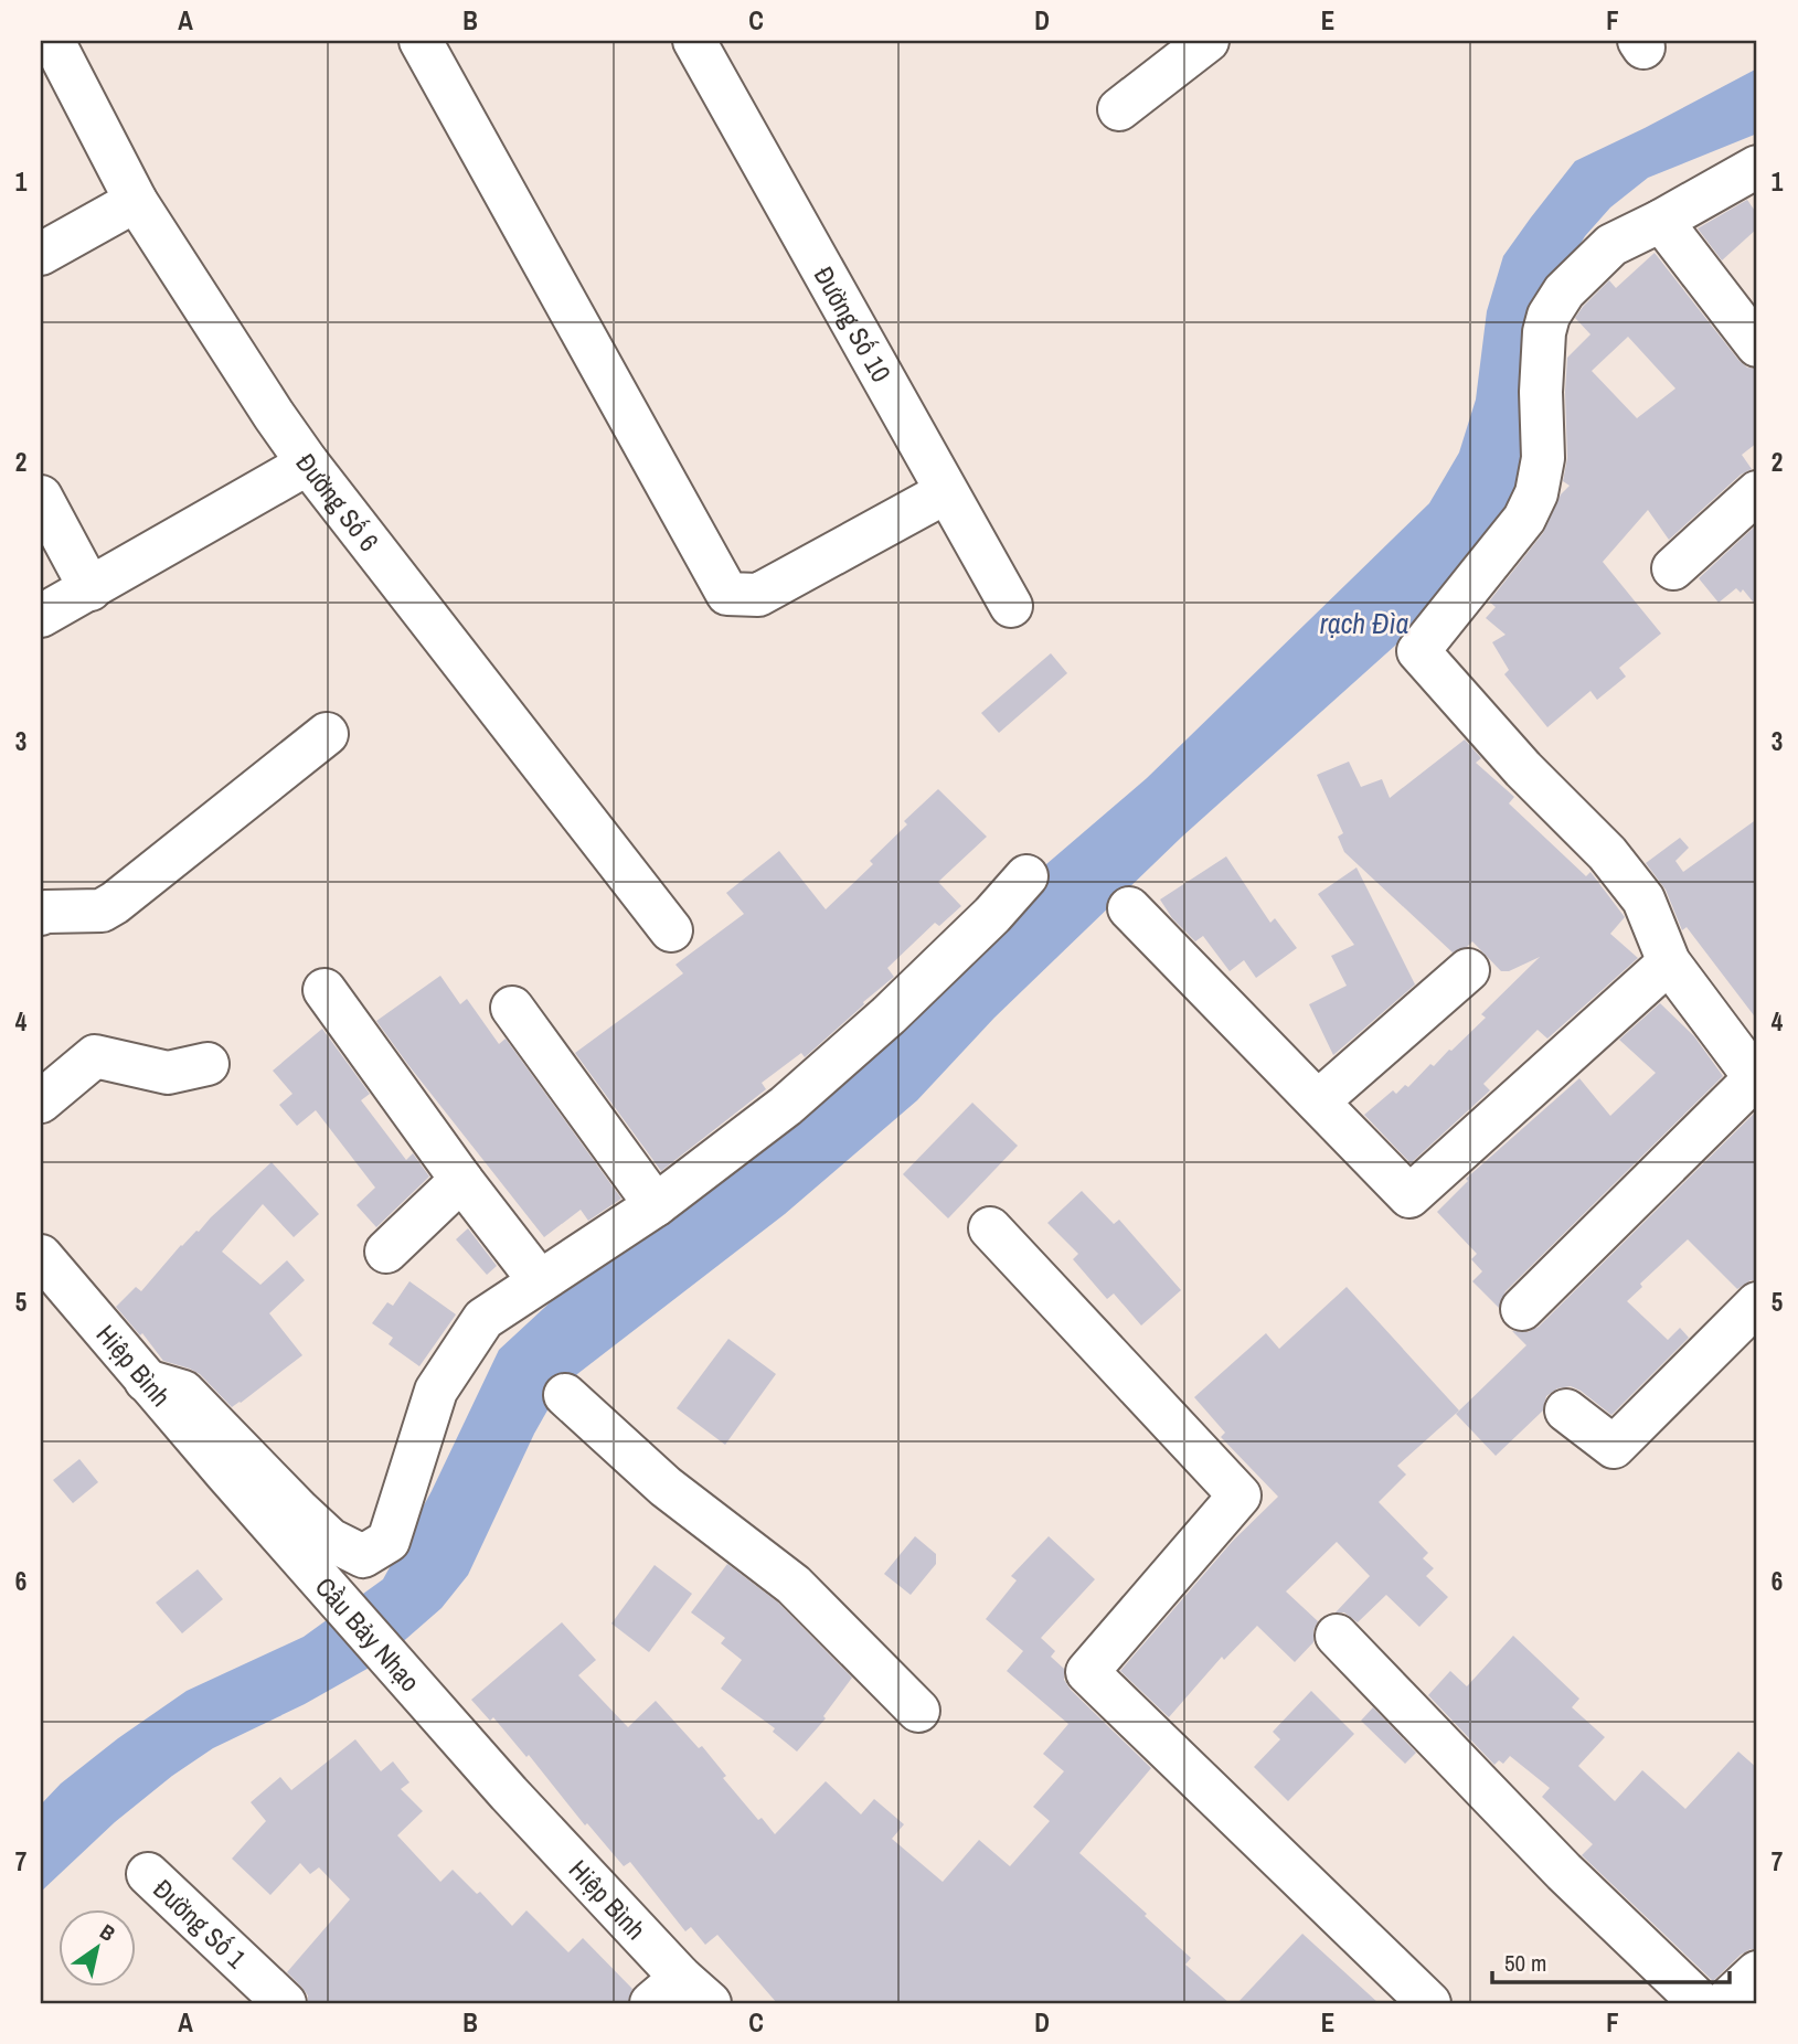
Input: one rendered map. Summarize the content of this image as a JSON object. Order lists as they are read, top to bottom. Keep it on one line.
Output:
{"streets":{"street":["Đường Số 10","Đường Số 6","Hiệp Bình","Cầu Bảy Nhạo","Đường Số 1"]},"crossings":[["Hiệp Bình","Cầu Bảy Nhạo"]],"water":["rạch Đìa"],"scale_bar":"50 m","north":"top right","grid":{"columns":["A","B","C","D","E","F"],"rows":["1","2","3","4","5","6","7"]}}
